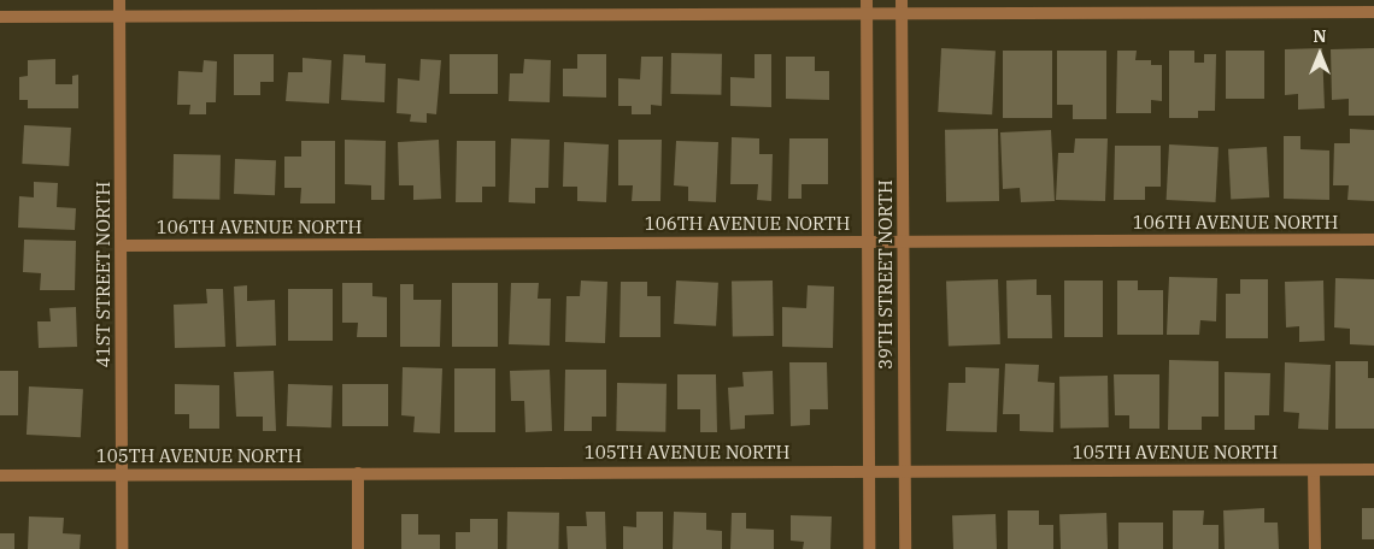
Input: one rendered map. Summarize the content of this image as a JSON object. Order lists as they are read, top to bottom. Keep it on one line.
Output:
{"streets":{"street":["106TH AVENUE NORTH","41ST STREET NORTH","39TH STREET NORTH","105TH AVENUE NORTH"]},"crossings":[["106TH AVENUE NORTH","41ST STREET NORTH"],["106TH AVENUE NORTH","39TH STREET NORTH"],["41ST STREET NORTH","105TH AVENUE NORTH"],["39TH STREET NORTH","105TH AVENUE NORTH"]],"north":"top"}
